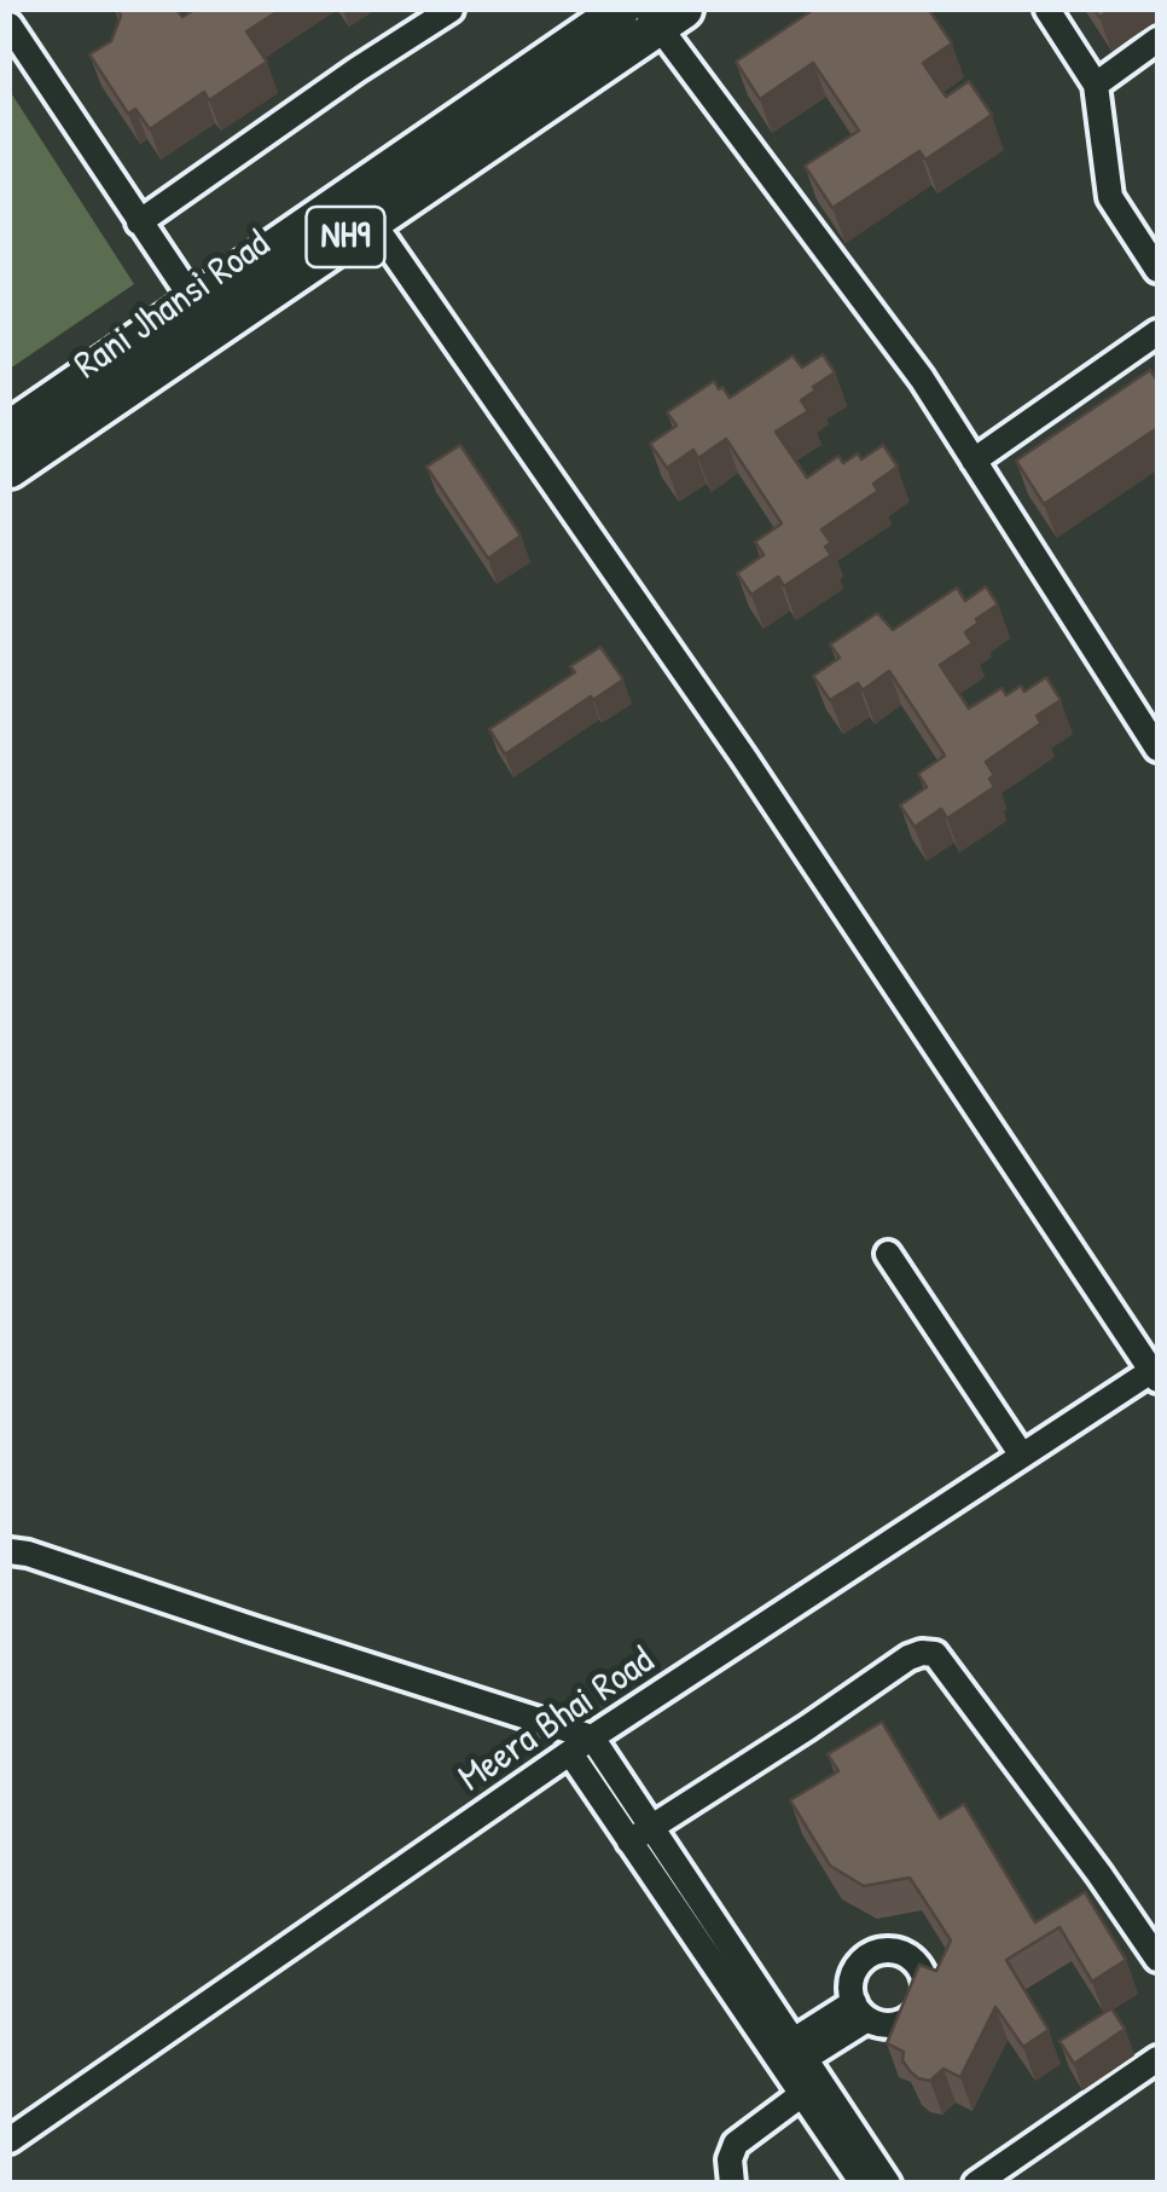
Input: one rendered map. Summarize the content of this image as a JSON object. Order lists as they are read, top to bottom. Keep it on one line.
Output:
{"streets":{"highway":["NH9","Rani Jhansi Road"],"street":["Meera Bhai Road"]}}
